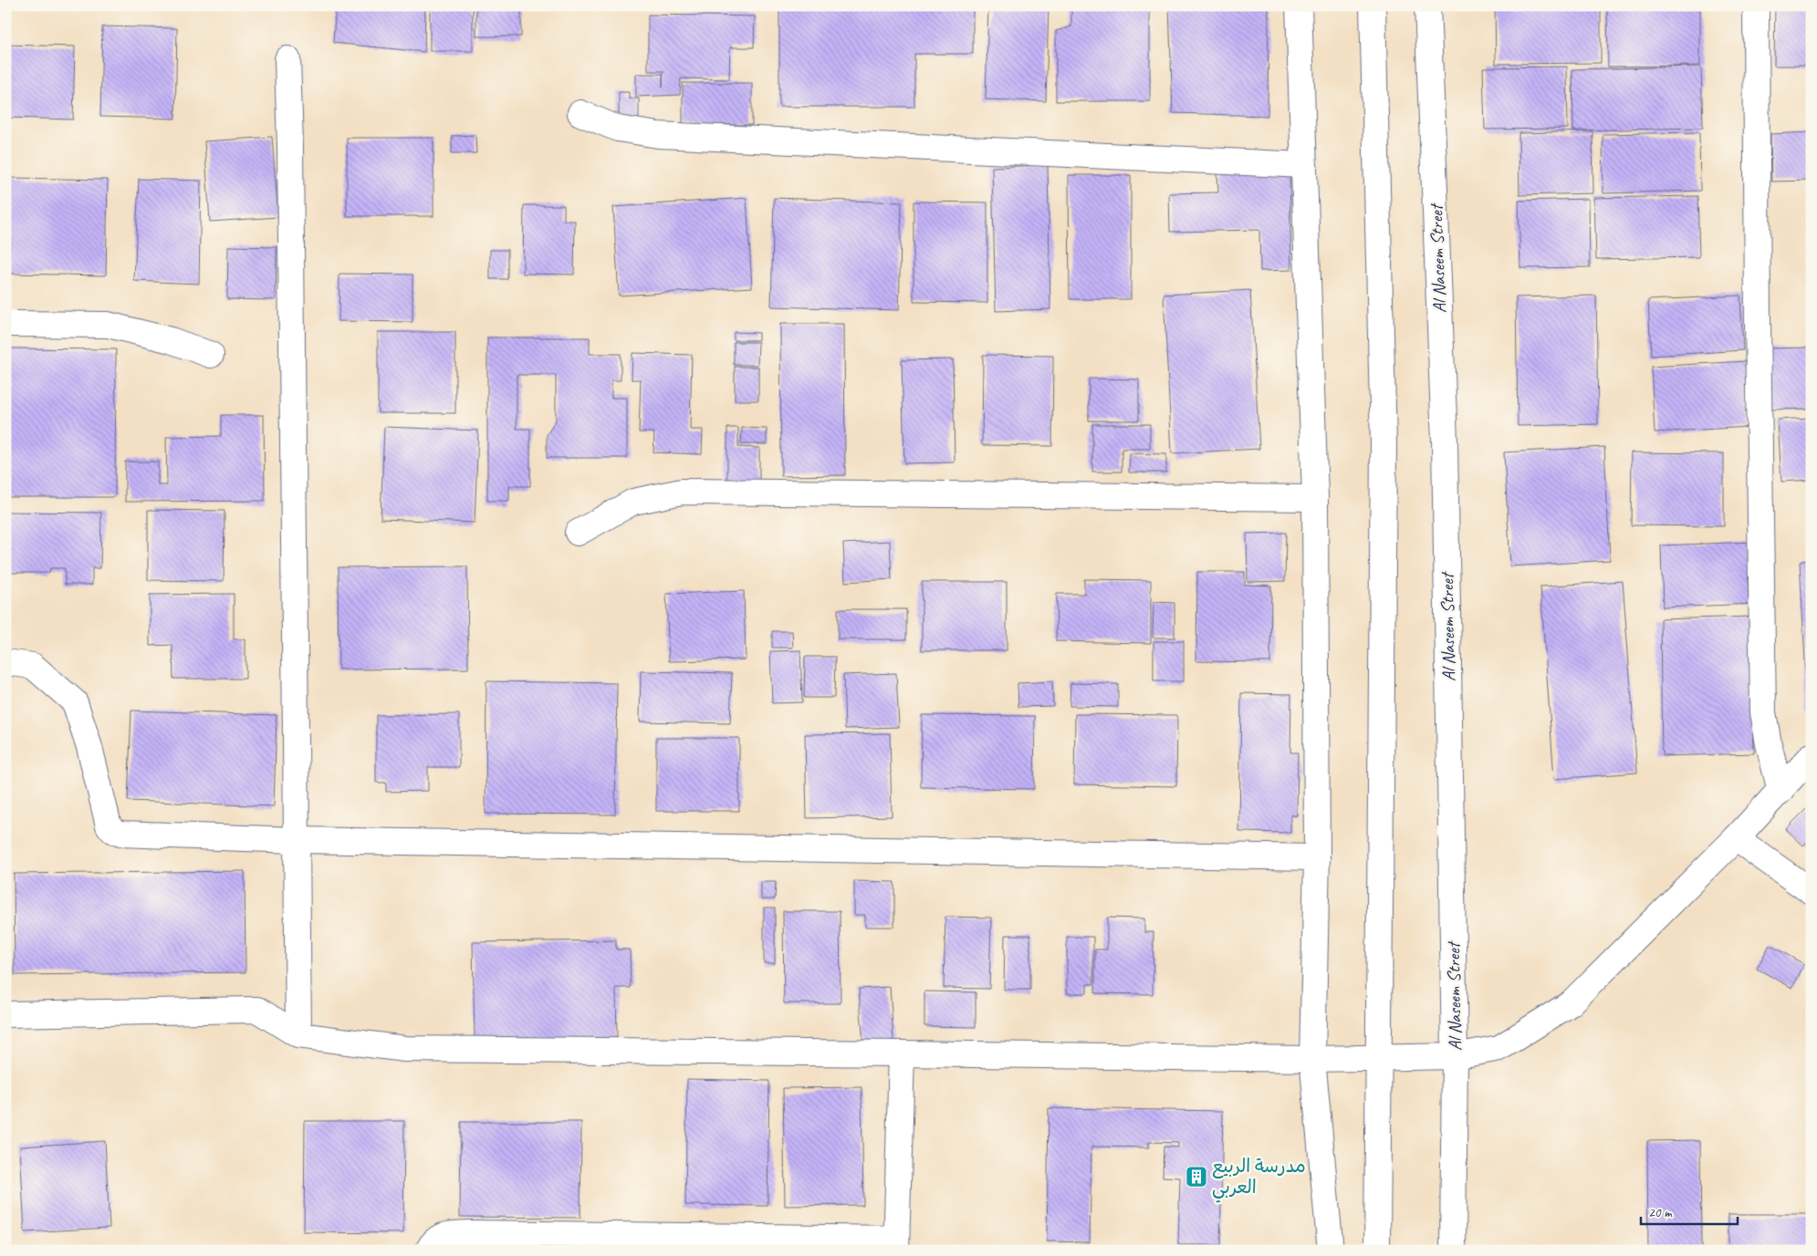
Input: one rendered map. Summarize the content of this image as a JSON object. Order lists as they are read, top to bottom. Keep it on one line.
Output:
{"streets":{"street":["Al Naseem Street"]},"places":{"building":["مدرسة الربيع العربي"]},"scale_bar":"20 m"}
